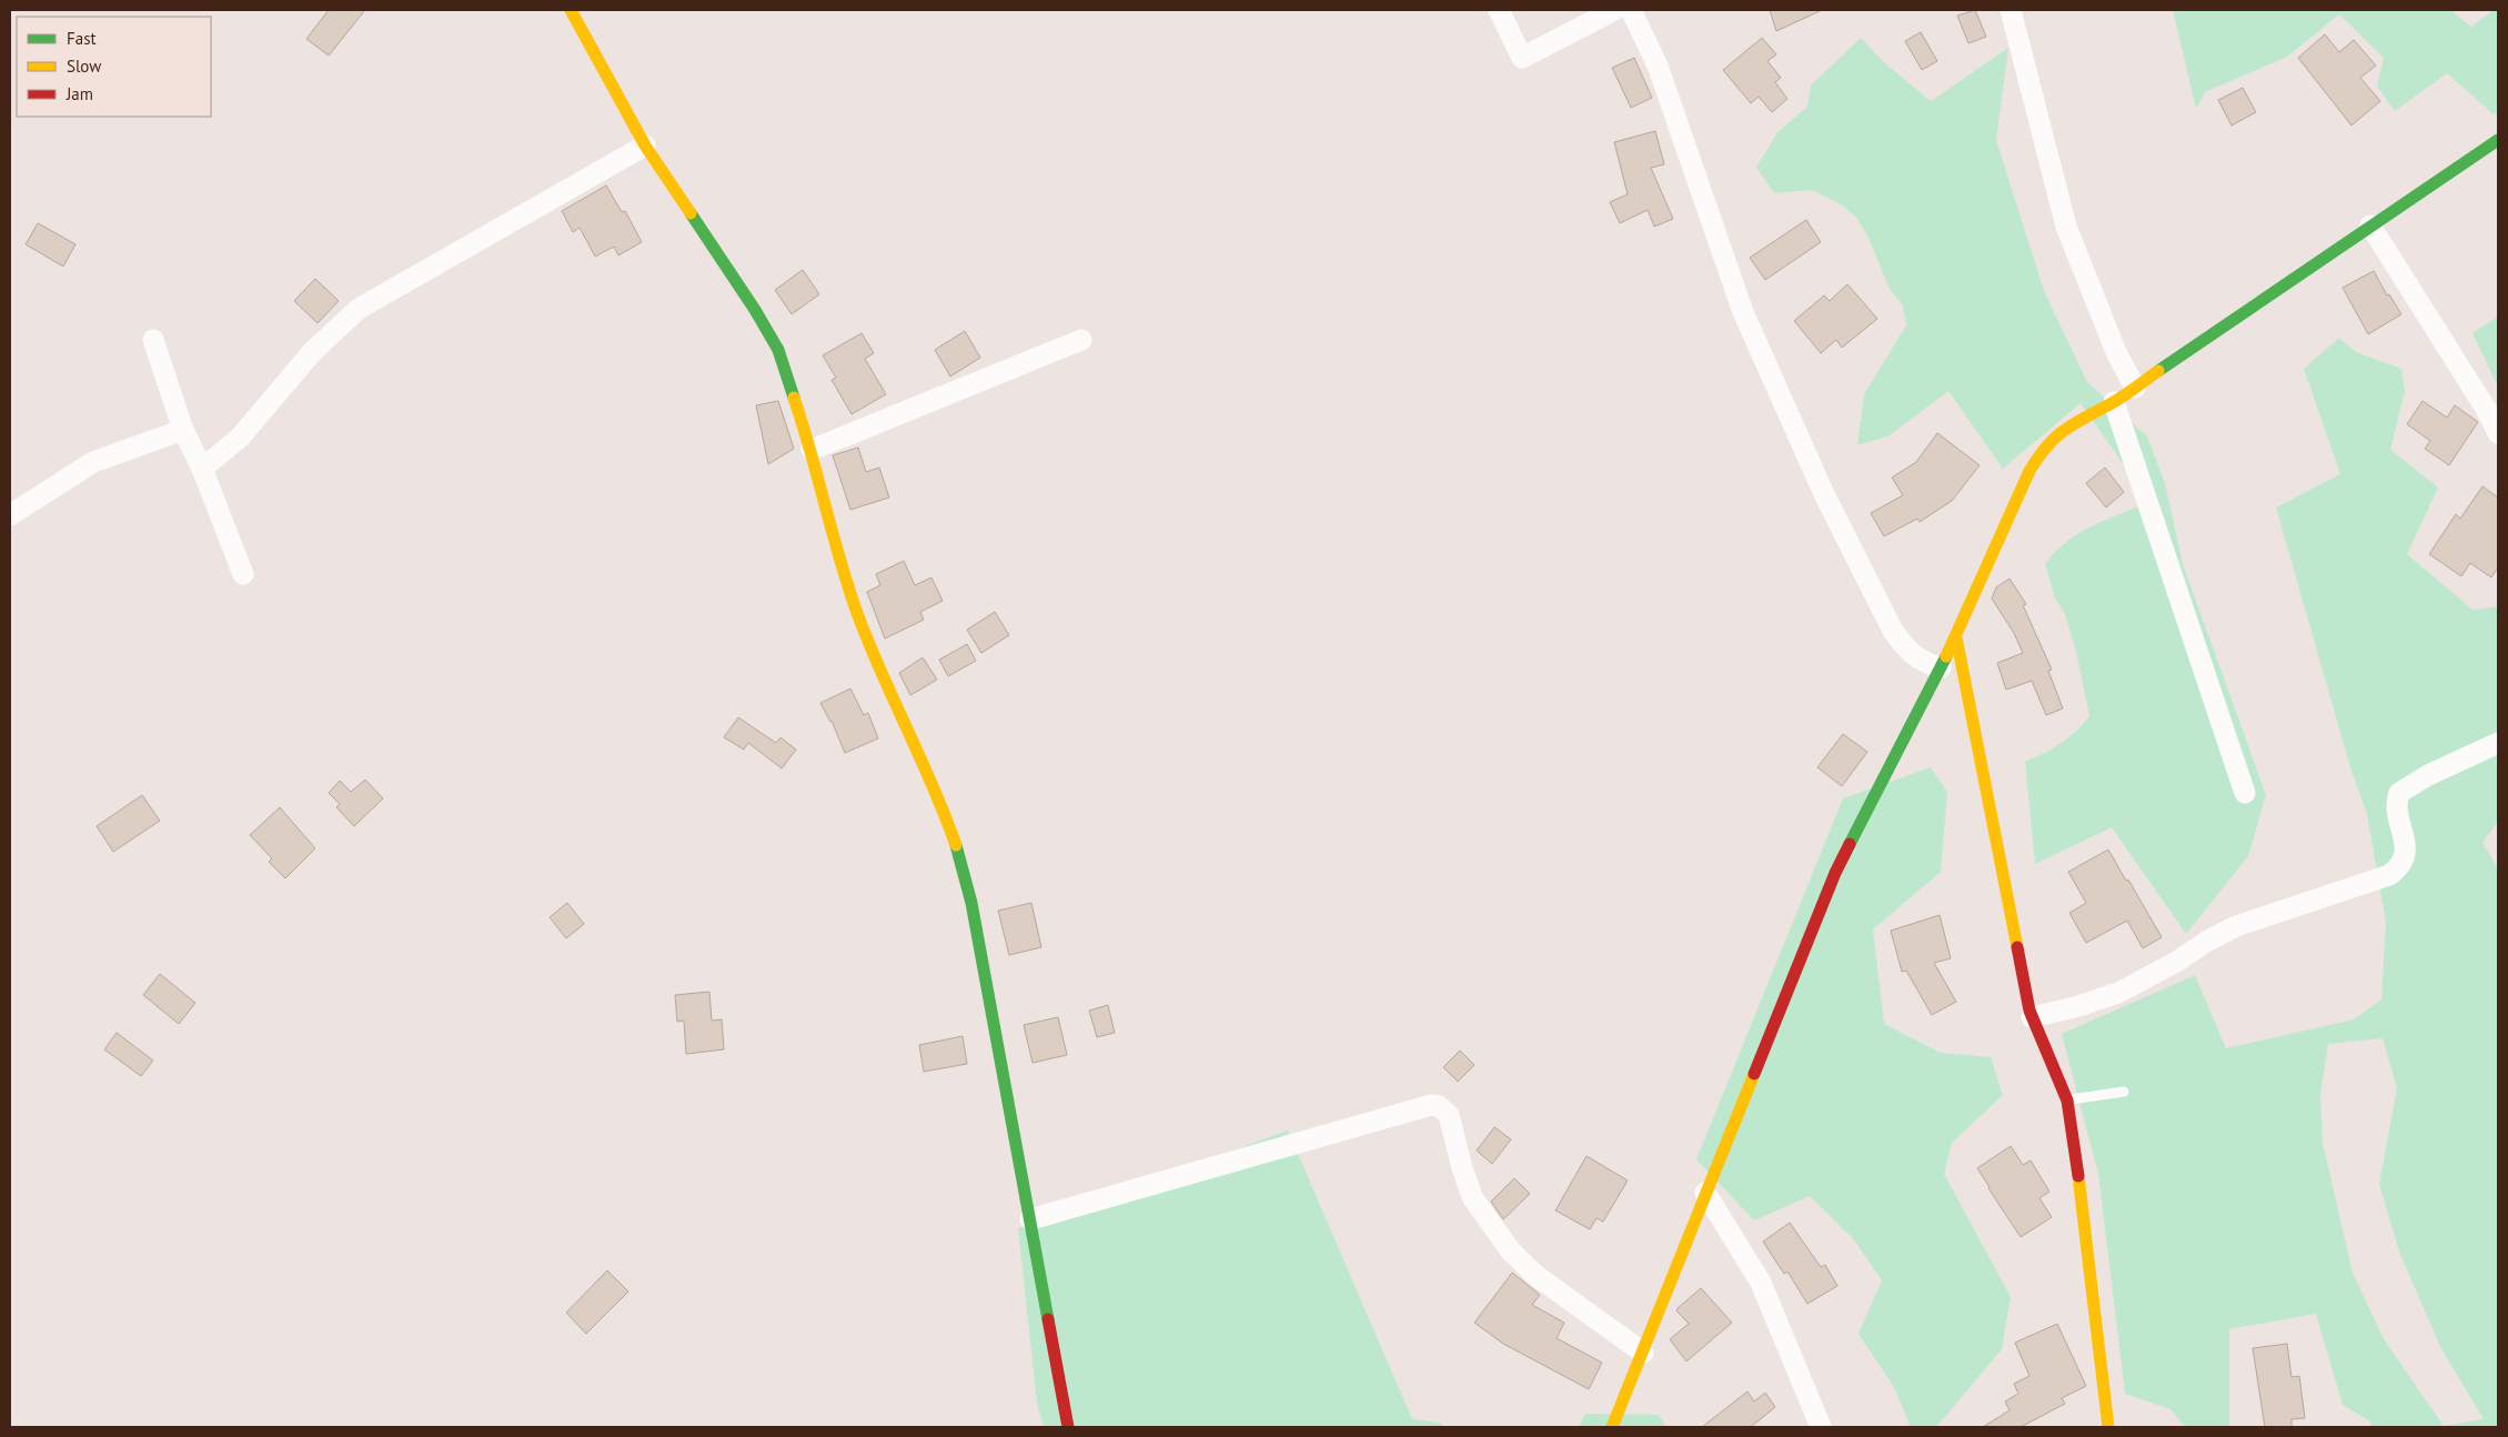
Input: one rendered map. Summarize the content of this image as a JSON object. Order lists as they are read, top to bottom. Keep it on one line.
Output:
{"legend":["Fast","Slow","Jam"]}
